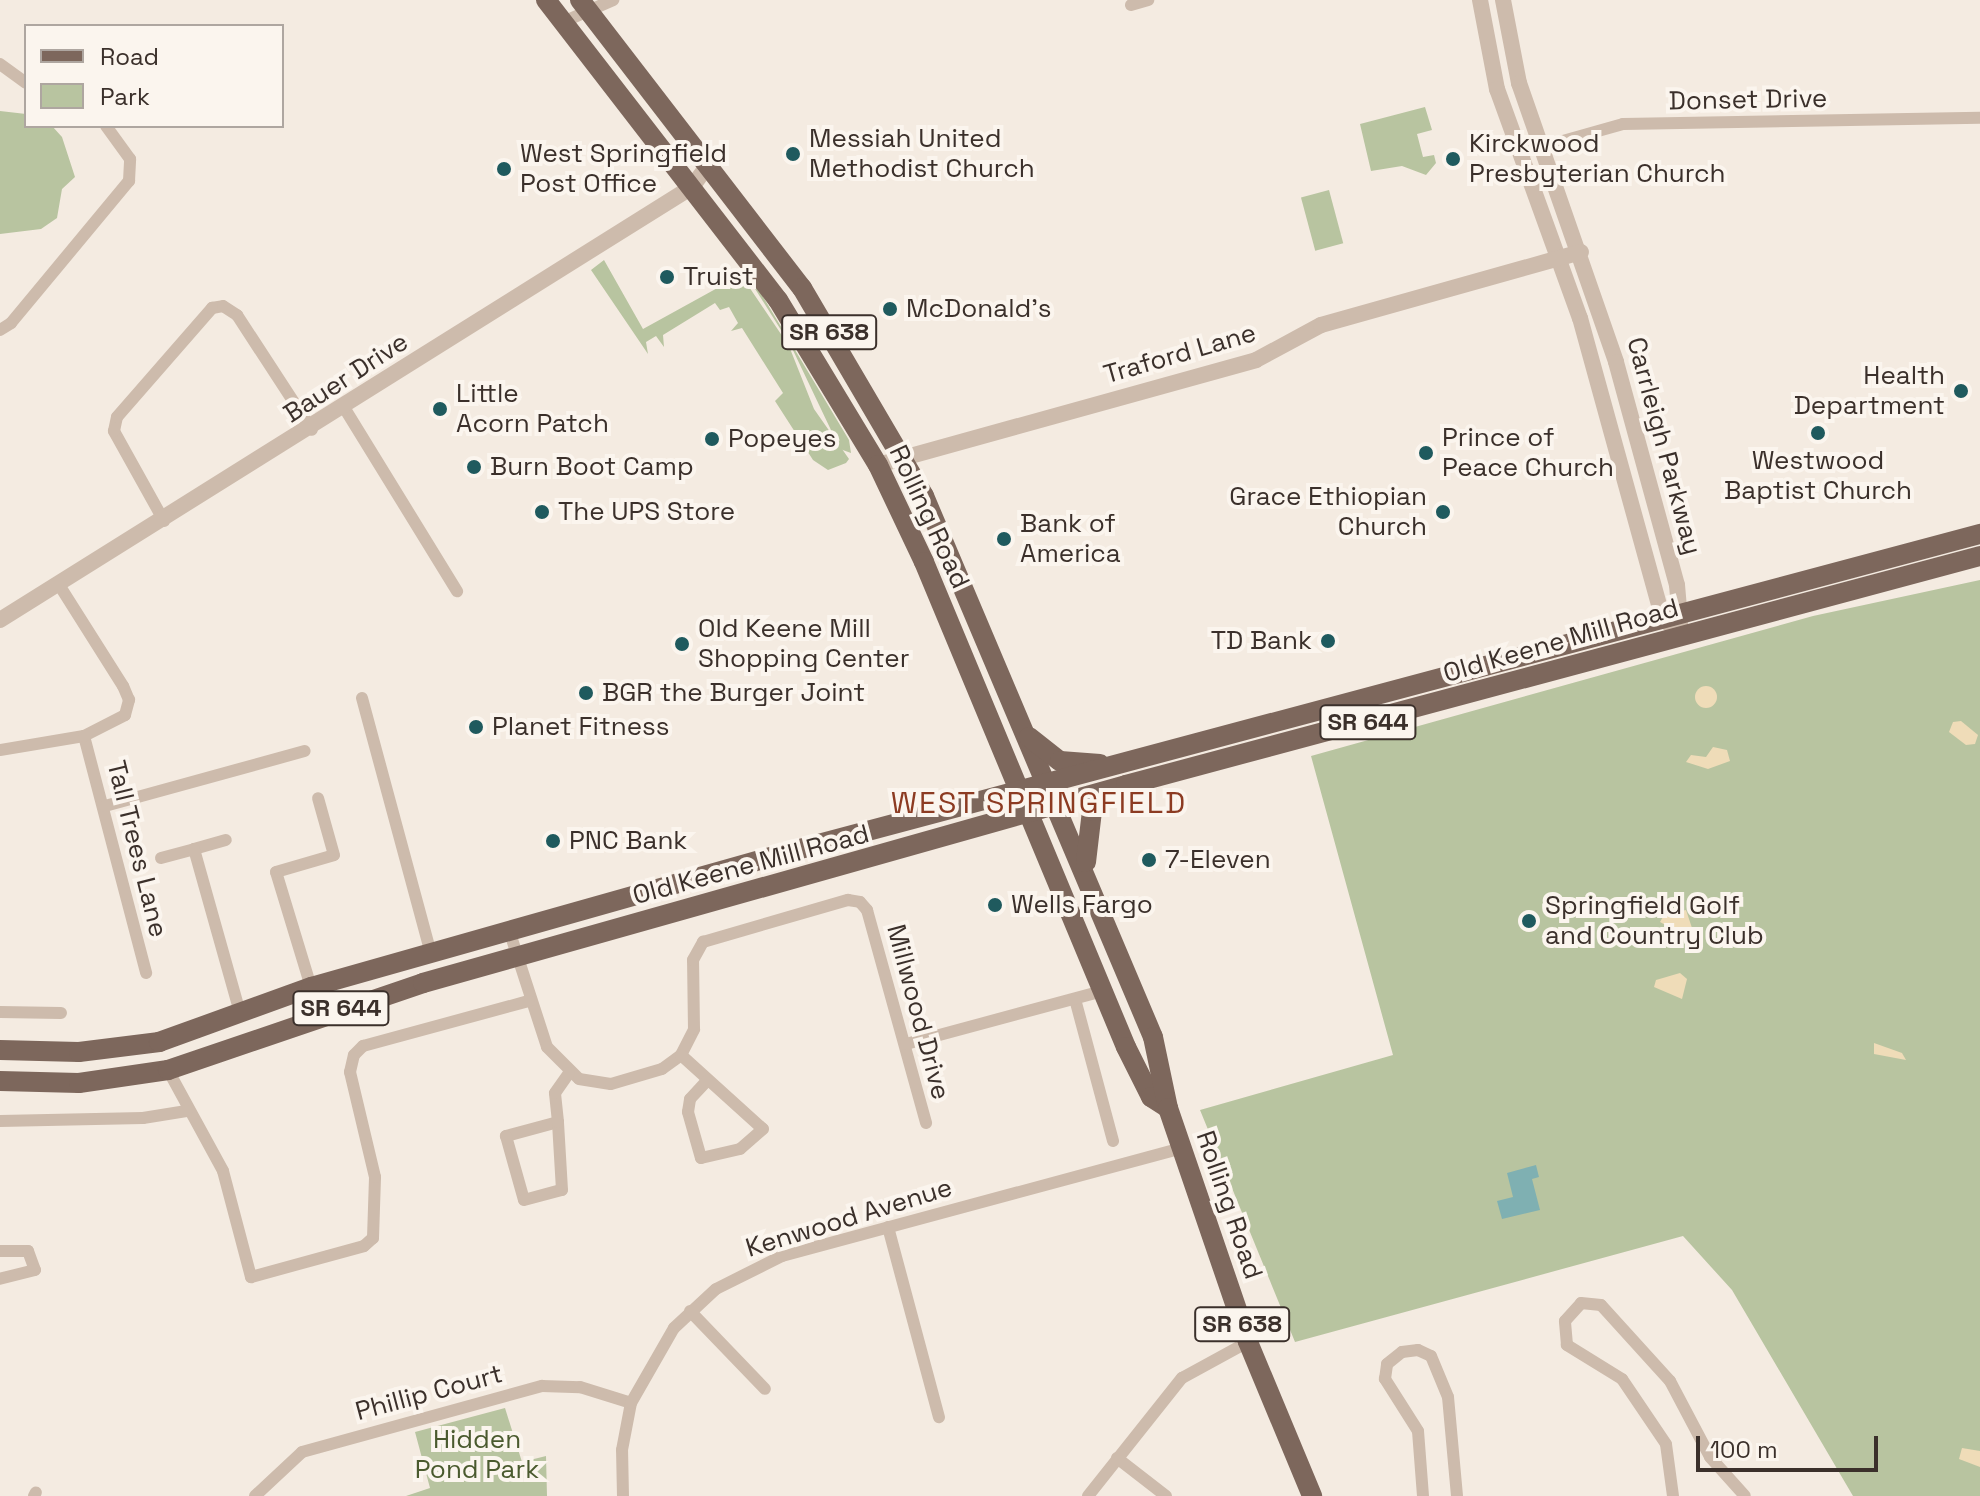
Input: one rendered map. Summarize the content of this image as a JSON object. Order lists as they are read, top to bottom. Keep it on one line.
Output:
{"streets":{"main road":["SR 638","Rolling Road","Old Keene Mill Road","SR 644"],"street":["Donset Drive","Traford Lane","Bauer Drive","Carrleigh Parkway","Tall Trees Lane","Millwood Drive","Kenwood Avenue","Phillip Court"]},"crossings":[["Donset Drive","Carrleigh Parkway"],["Traford Lane","Carrleigh Parkway"],["Traford Lane","Rolling Road"],["Bauer Drive","Rolling Road"],["Carrleigh Parkway","Old Keene Mill Road"],["Rolling Road","Old Keene Mill Road"],["Rolling Road","Kenwood Avenue"],["Kenwood Avenue","Phillip Court"]],"districts":["WEST SPRINGFIELD"],"parks":["Hidden Pond Park"],"places":["Messiah United Methodist Church","Kirckwood Presbyterian Church","West Springfield Post Office","Truist","McDonald's","Health Department","Little Acorn Patch","Westwood Baptist Church","Popeyes","Prince of Peace Church","Burn Boot Camp","The UPS Store","Grace Ethiopian Church","Bank of America","TD Bank","Old Keene Mill Shopping Center","BGR the Burger Joint","Planet Fitness","PNC Bank","7-Eleven","Wells Fargo","Springfield Golf and Country Club"],"legend":["Road","Park"],"scale_bar":"100 m"}
